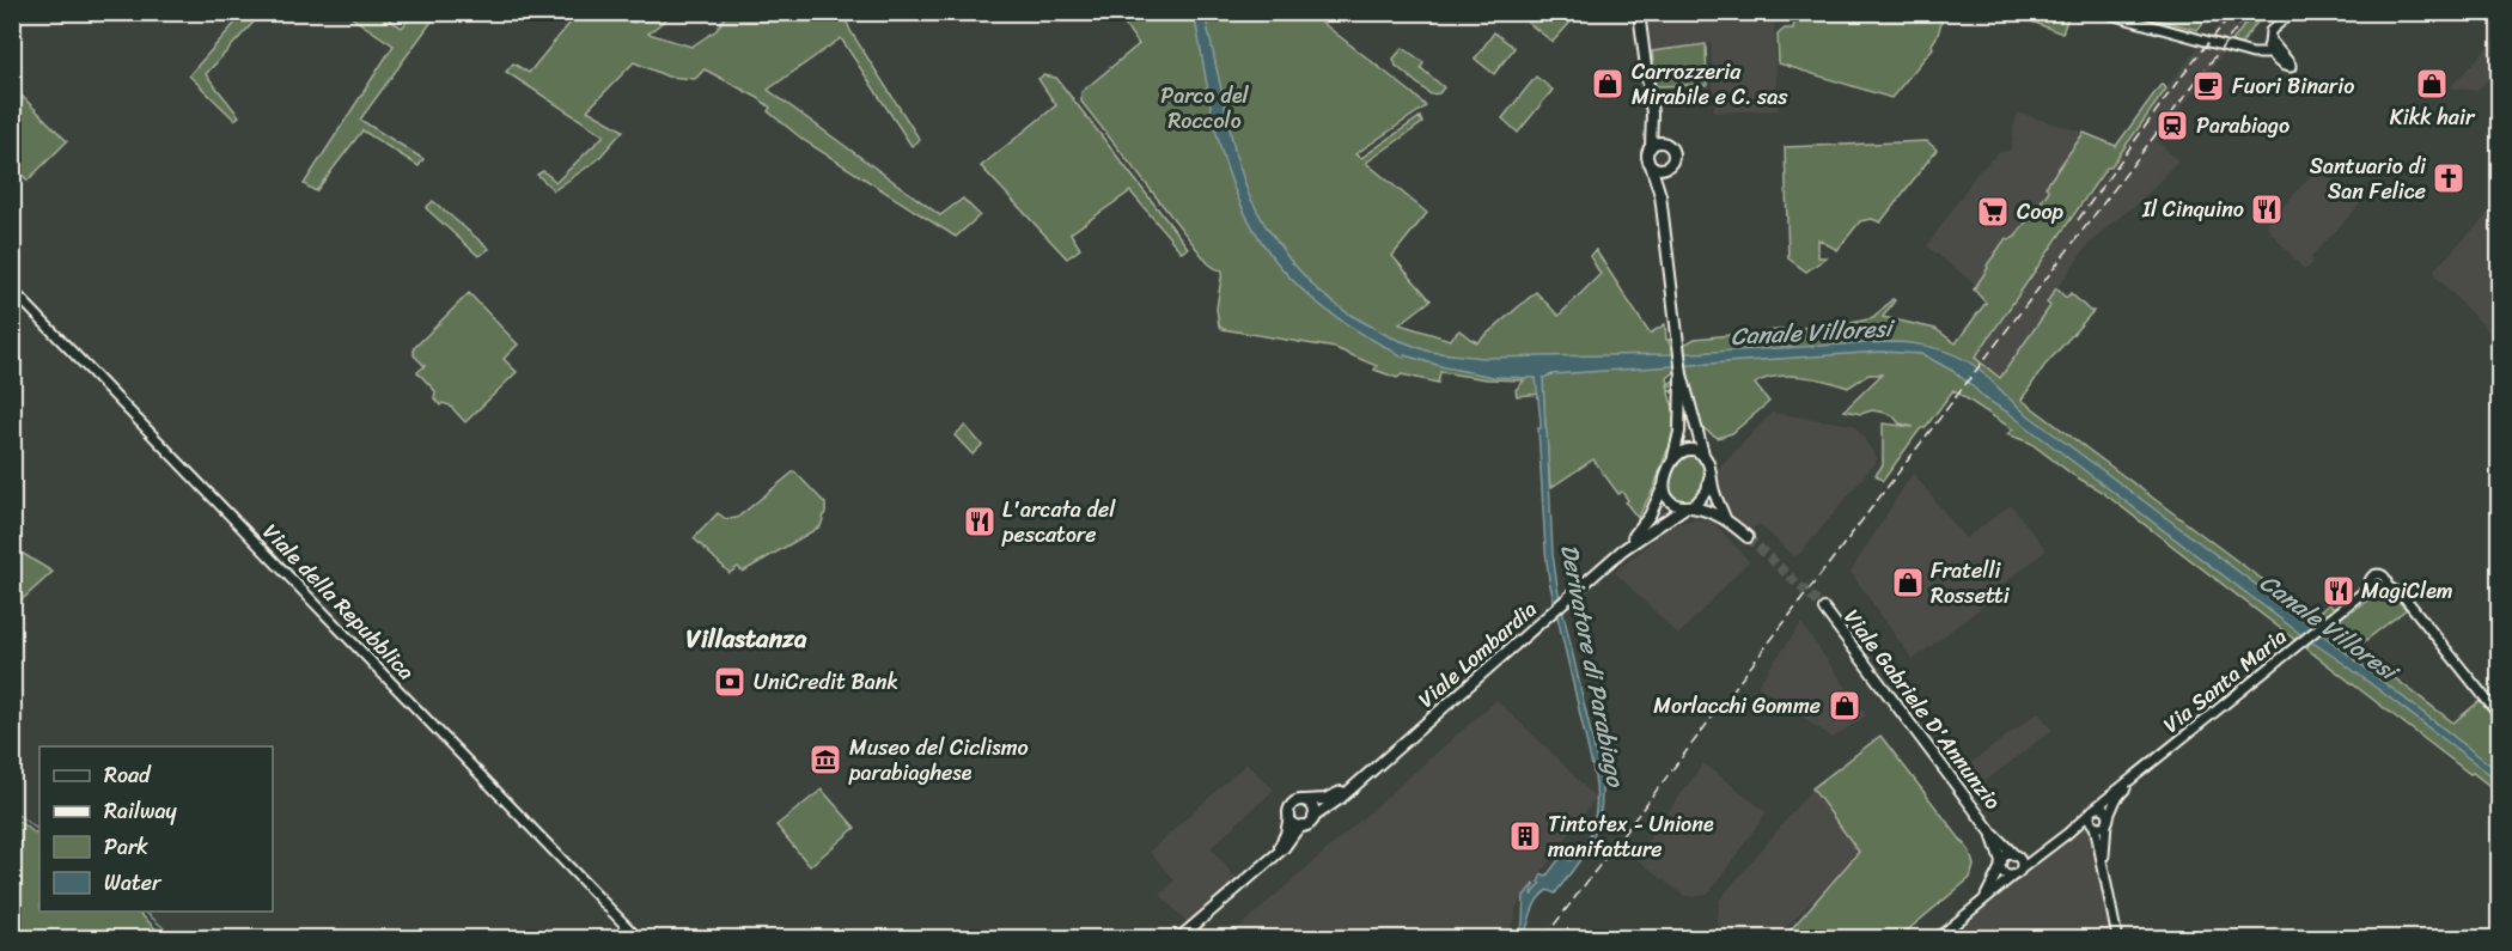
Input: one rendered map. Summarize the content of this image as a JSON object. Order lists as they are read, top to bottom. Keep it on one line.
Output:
{"streets":{"main road":["Viale Lombardia","Viale Gabriele D'Annunzio"],"street":["Viale della Repubblica","Via Santa Maria"]},"crossings":[["Via Santa Maria","Viale Gabriele D'Annunzio"]],"districts":["Villastanza"],"water":["Canale Villoresi","Derivatore di Parabiago"],"parks":["Parco del Roccolo"],"places":{"shop":["Carrozzeria Mirabile e C. sas","Kikk hair","Fratelli Rossetti","Morlacchi Gomme"],"cafe":["Fuori Binario"],"station":["Parabiago"],"church":["Santuario di San Felice"],"restaurant":["Il Cinquino","L'arcata del pescatore","MagiClem"],"supermarket":["Coop"],"bank":["UniCredit Bank"],"museum":["Museo del Ciclismo parabiaghese"],"building":["Tintotex - Unione manifatture"]},"legend":["Road","Railway","Park","Water"]}
